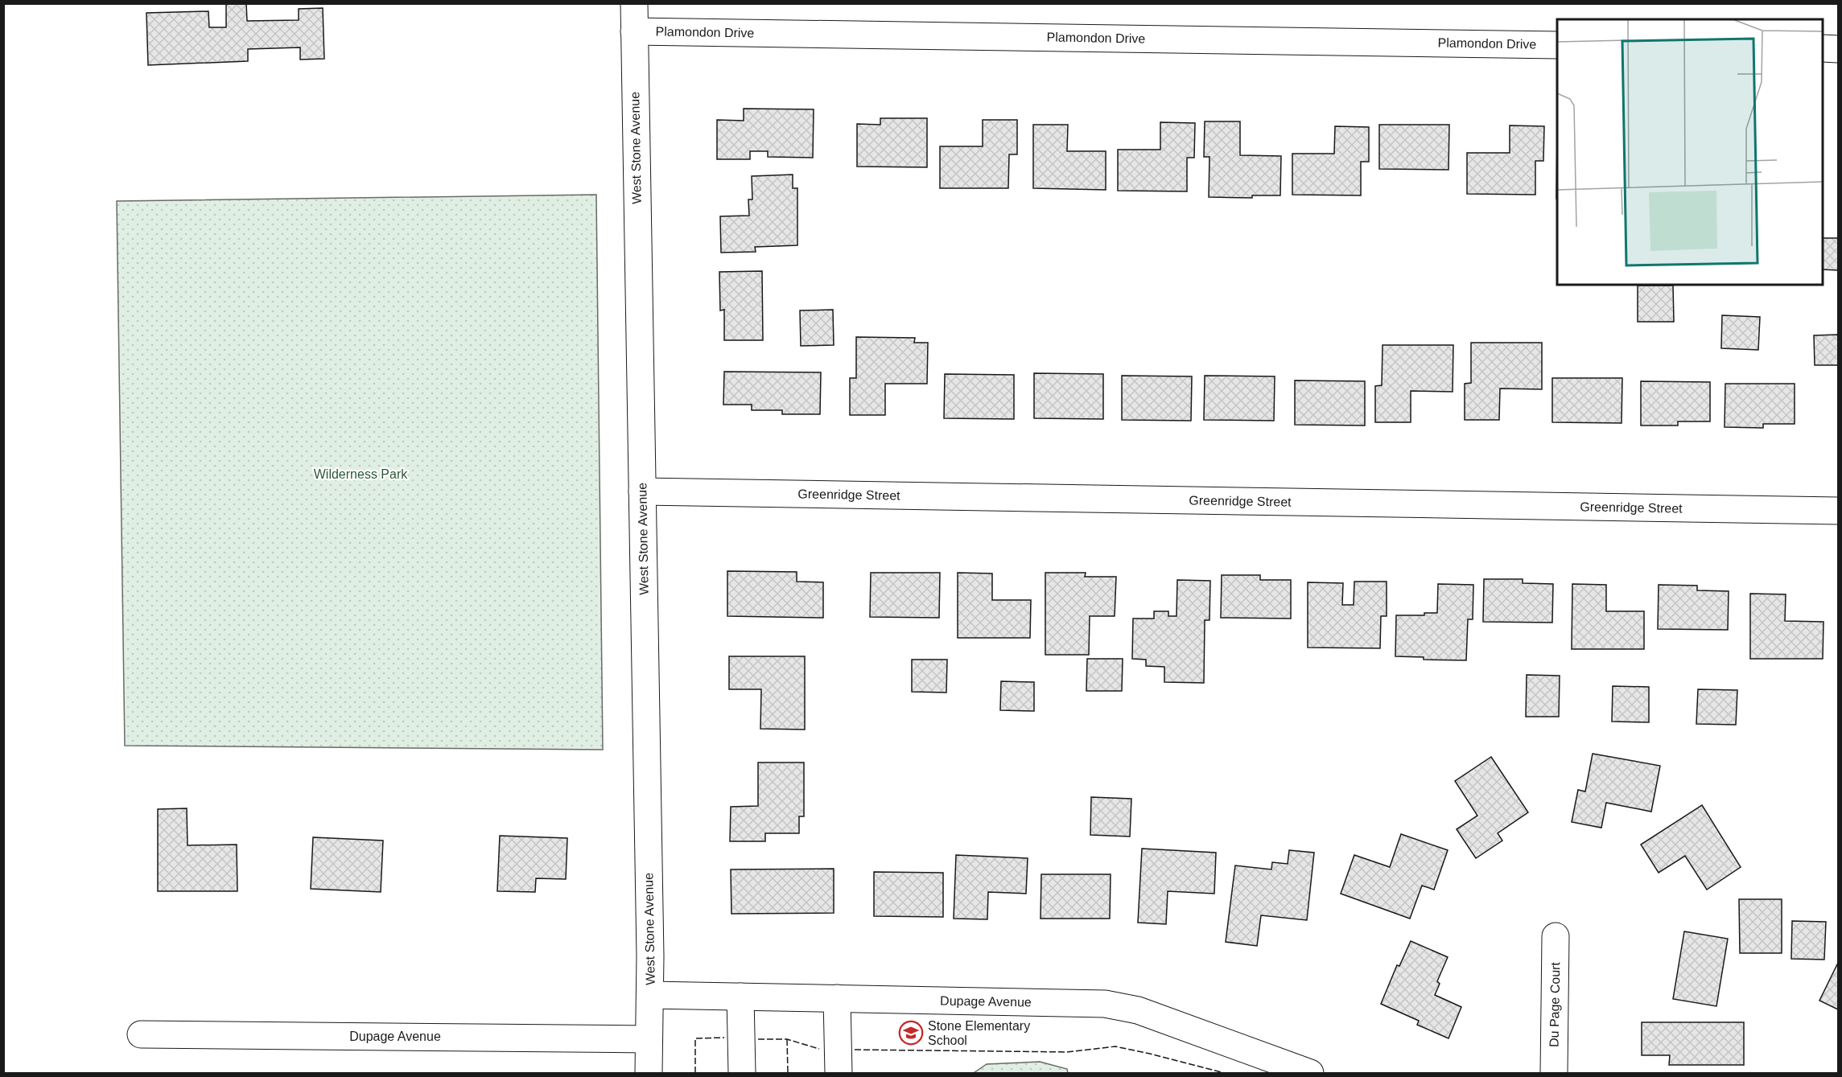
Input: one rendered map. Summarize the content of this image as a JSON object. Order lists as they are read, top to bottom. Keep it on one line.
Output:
{"streets":{"street":["Plamondon Drive","West Stone Avenue","Greenridge Street","Dupage Avenue","Du Page Court"]},"crossings":[["Plamondon Drive","West Stone Avenue"],["West Stone Avenue","Greenridge Street"],["West Stone Avenue","Dupage Avenue"]],"parks":["Wilderness Park"],"places":{"school or university":["Stone Elementary School"]}}
